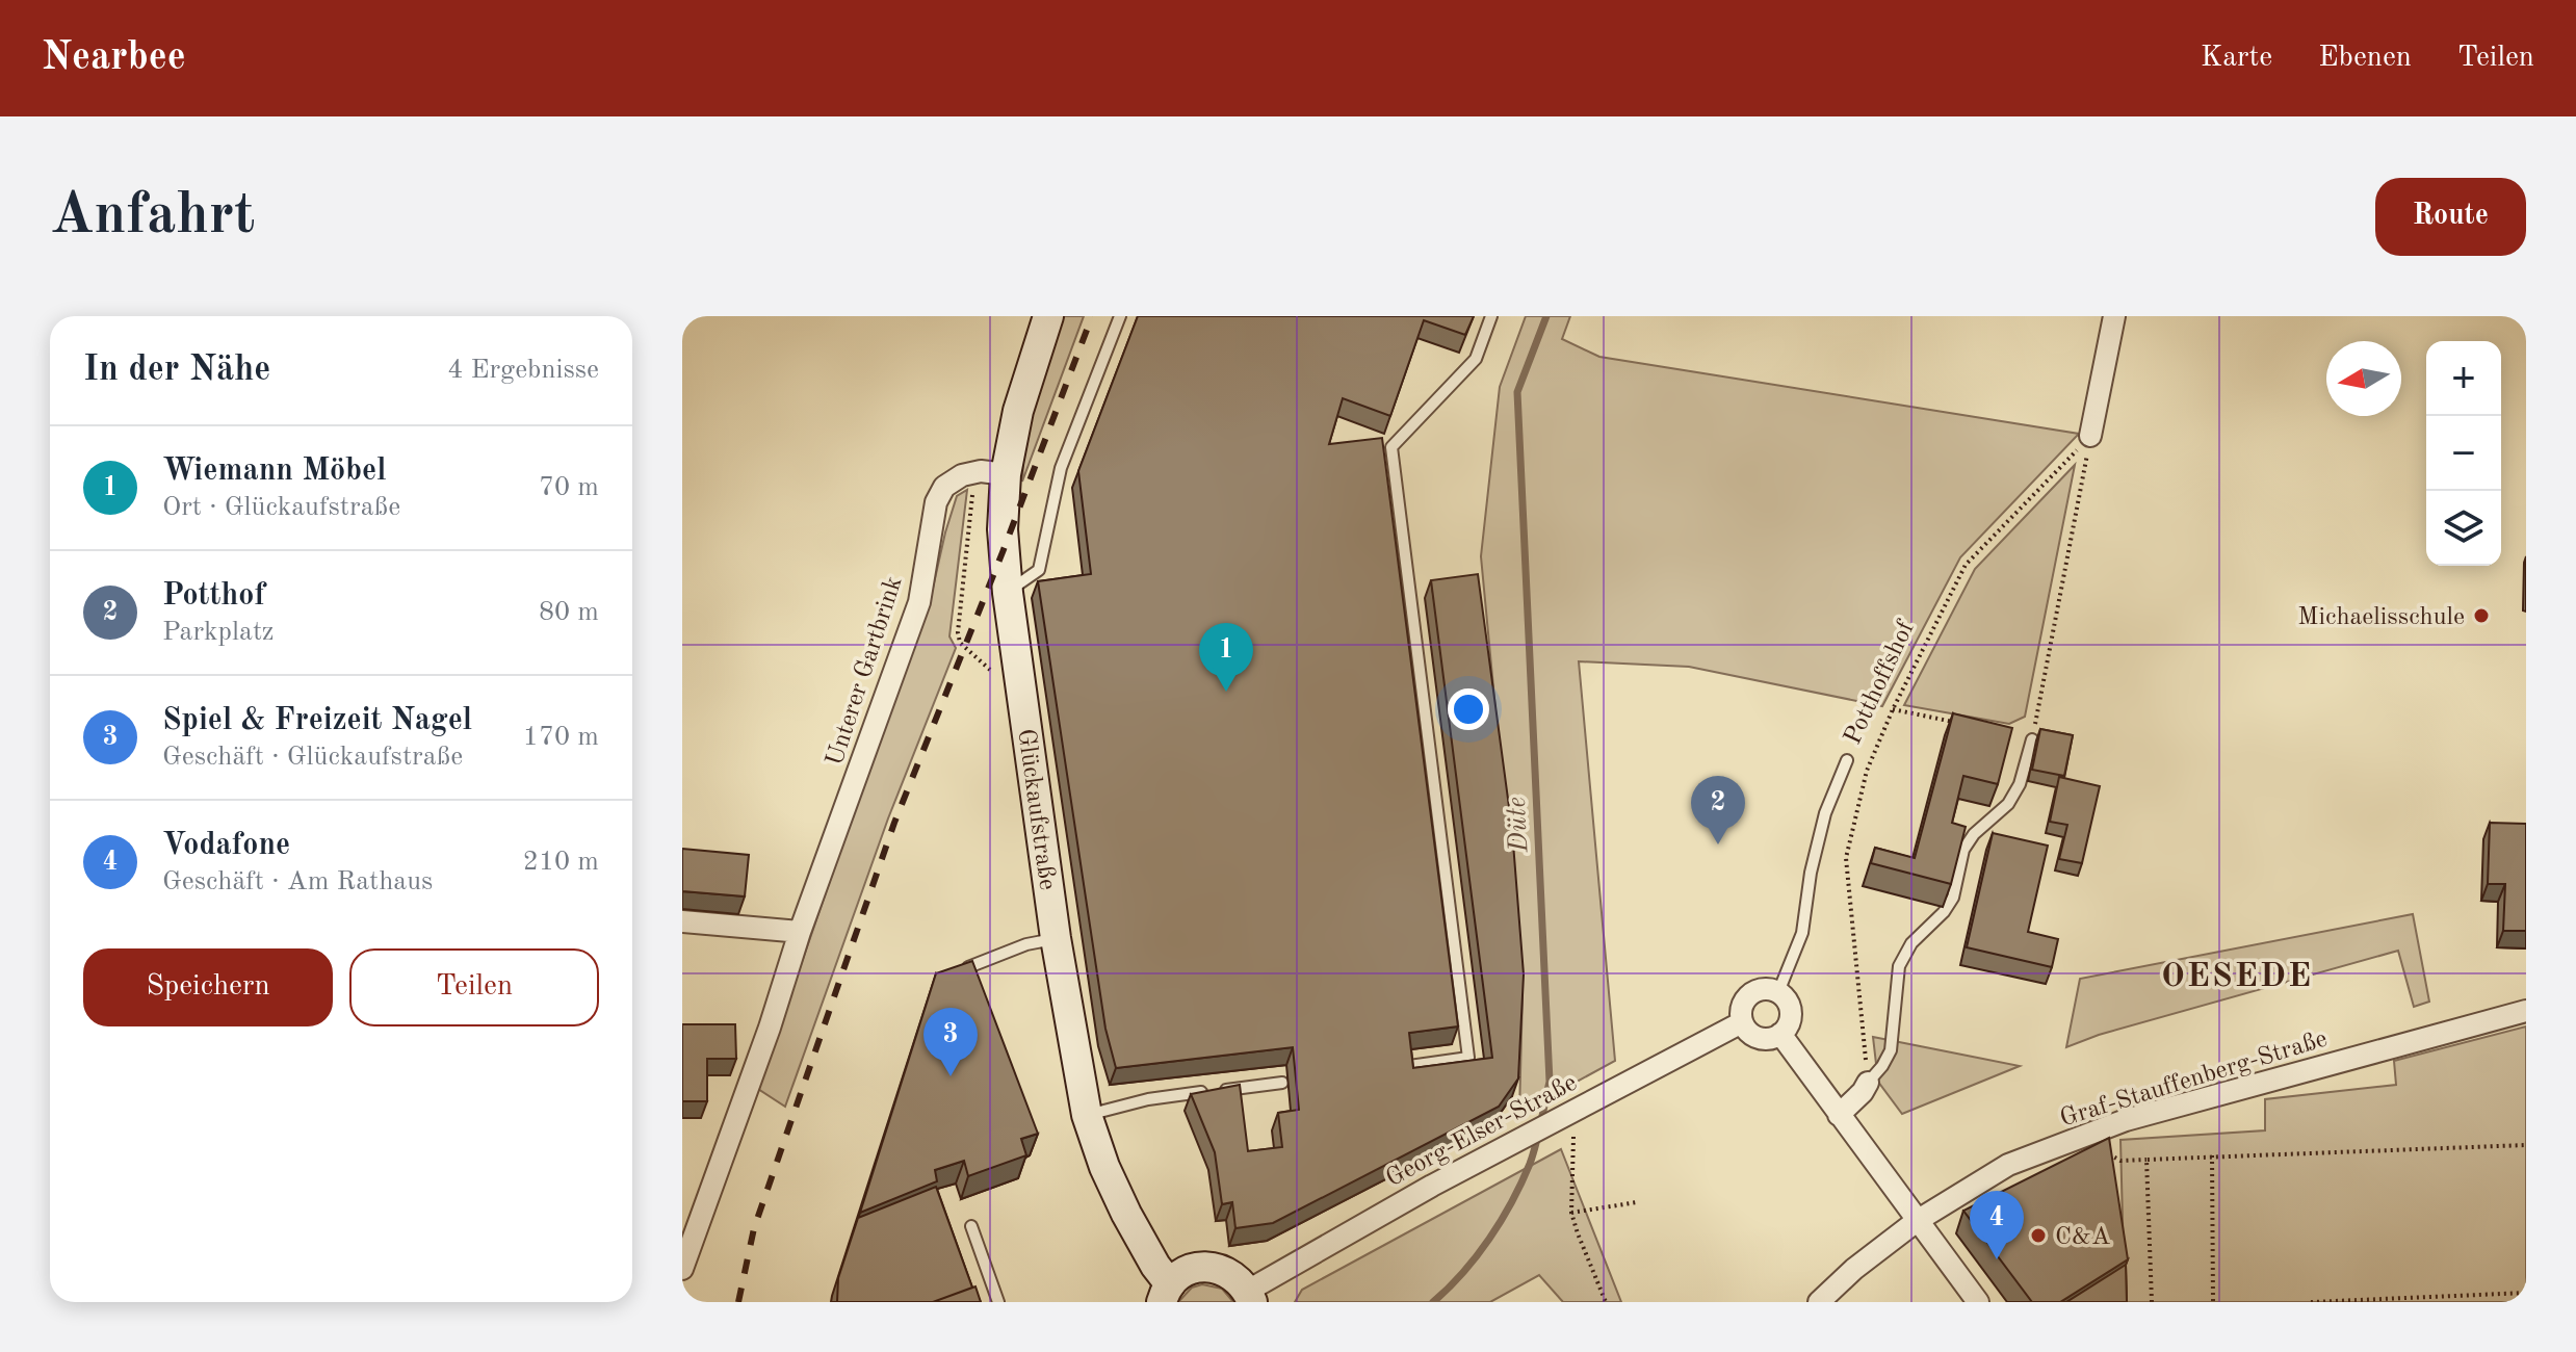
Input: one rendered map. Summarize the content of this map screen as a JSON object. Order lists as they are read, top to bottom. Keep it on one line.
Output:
{"streets":{"main road":["Glückaufstraße"],"street":["Unterer Gartbrink","Graf-Stauffenberg-Straße","Georg-Elser-Straße"],"path":["Potthoffshof"]},"crossings":[["Unterer Gartbrink","Glückaufstraße"]],"districts":["OESEDE"],"water":["Düte"],"places":["Michaelisschule","C&A"],"north":"left","page":{"header":"Nearbee","nav":["Karte","Ebenen","Teilen"],"buttons":["Route",["Speichern","Teilen"]],"title":"Anfahrt","heading":["In der Nähe","4 Ergebnisse"],"map_buttons":["+","−"],"list":[{"mark":"1","name":"Wiemann Möbel","note":"Ort · Glückaufstraße","value":"70 m"},{"mark":"2","name":"Potthof","note":"Parkplatz","value":"80 m"},{"mark":"3","name":"Spiel & Freizeit Nagel","note":"Geschäft · Glückaufstraße","value":"170 m"},{"mark":"4","name":"Vodafone","note":"Geschäft · Am Rathaus","value":"210 m"}],"pins":["1","2","3","4"]}}
